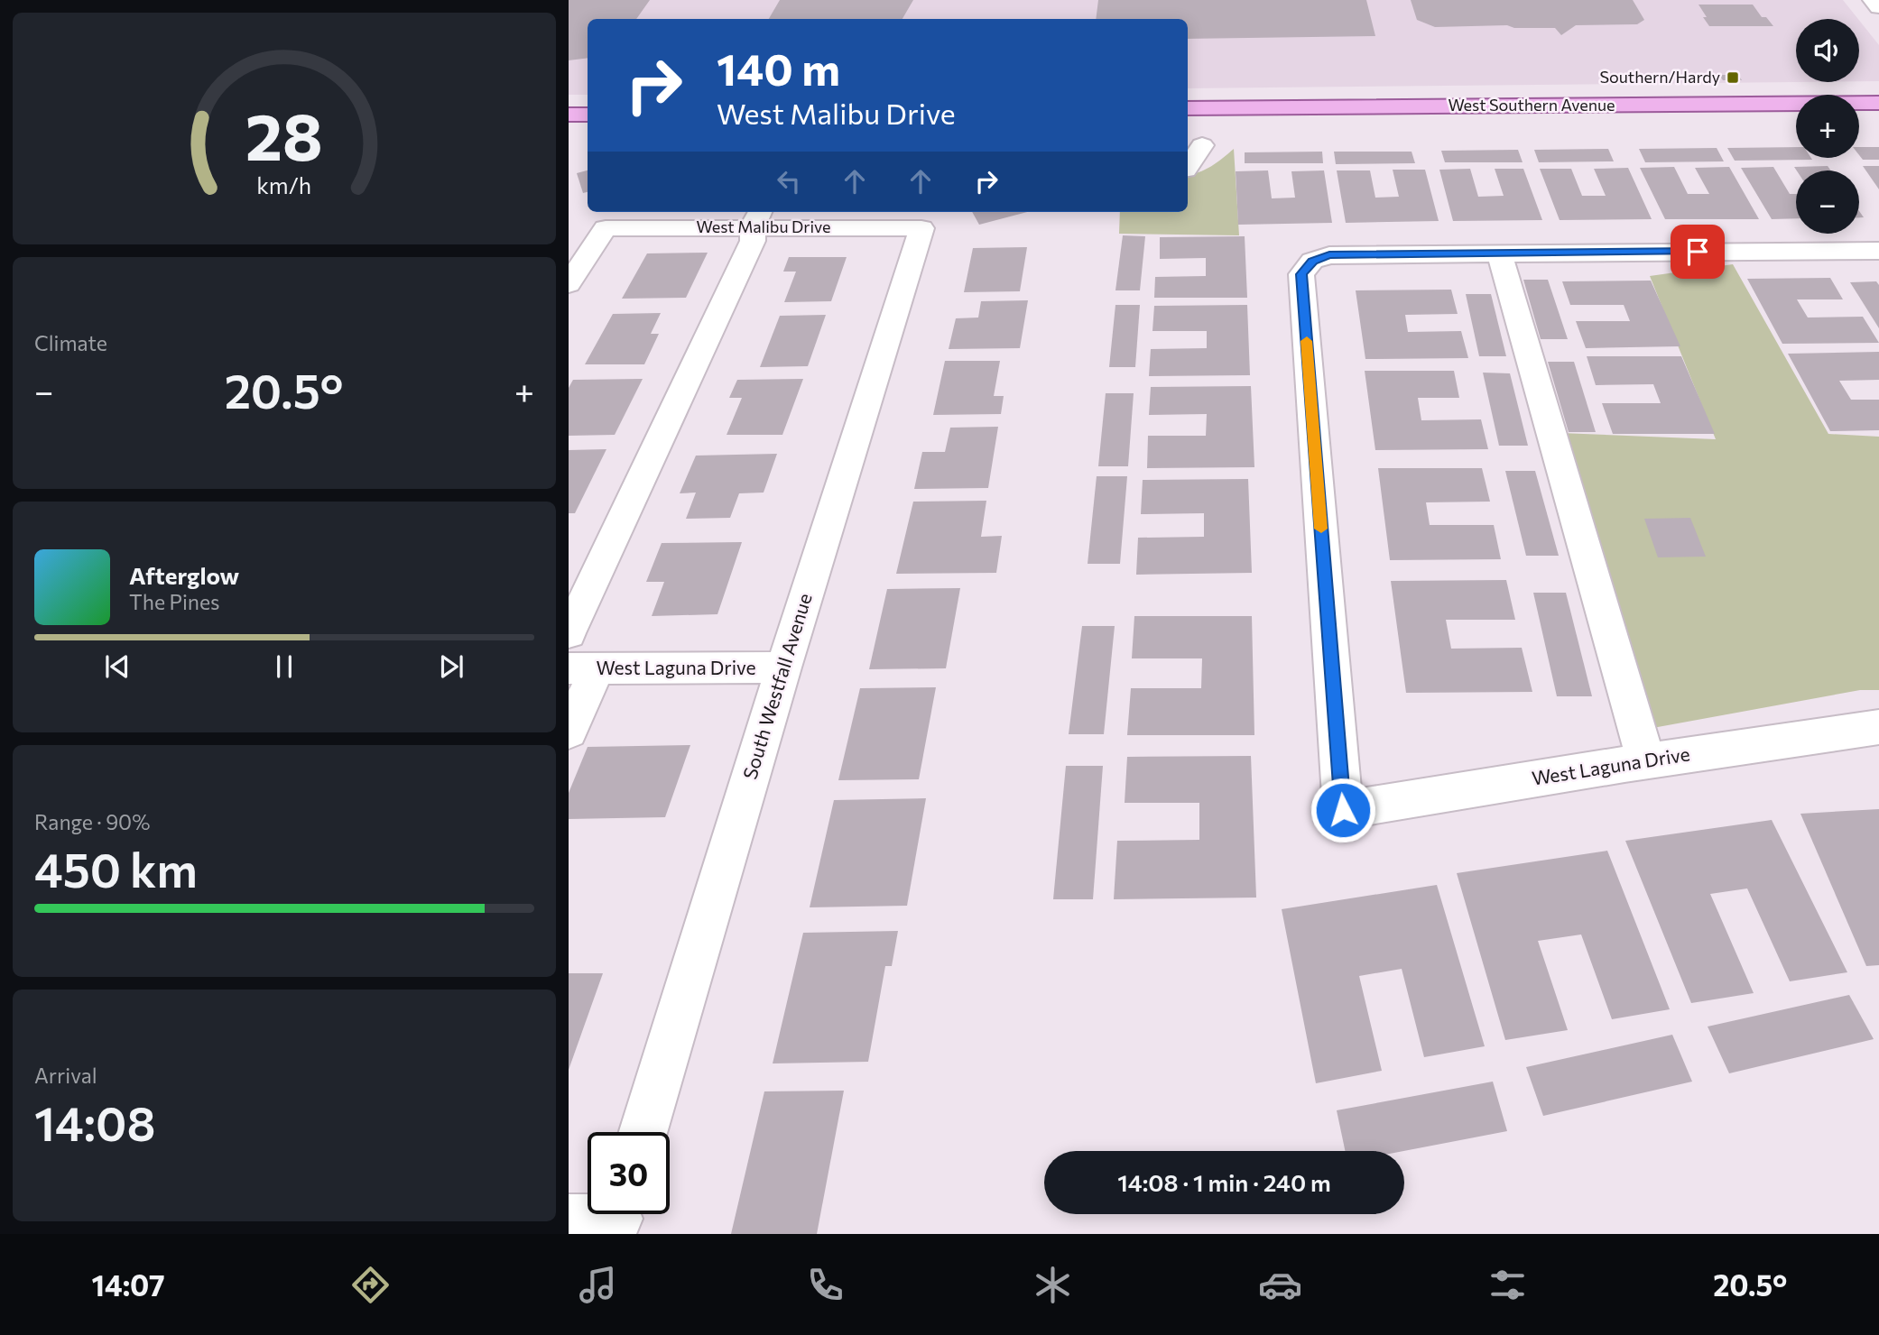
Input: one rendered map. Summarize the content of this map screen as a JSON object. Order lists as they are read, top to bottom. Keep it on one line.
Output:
{"streets":{"main road":["West Southern Avenue"],"street":["West Malibu Drive","West Laguna Drive","South Westfall Avenue"]},"crossings":[["West Malibu Drive","South Westfall Avenue"],["West Laguna Drive","South Westfall Avenue"]],"places":{"transit":["Southern/Hardy"]},"page":{"map_buttons":["+","−"],"turn":["140 m","West Malibu Drive"],"tile":["Climate",["Range · 90%","450 km"],["Arrival","14:08"]],"heat":["−","20.5°","+"],"song":["Afterglow","The Pines"],"limit":"30","trip":"14:08 · 1 min · 240 m","tabs":["14:07","20.5°"],"gauge":["28","km/h"]}}
